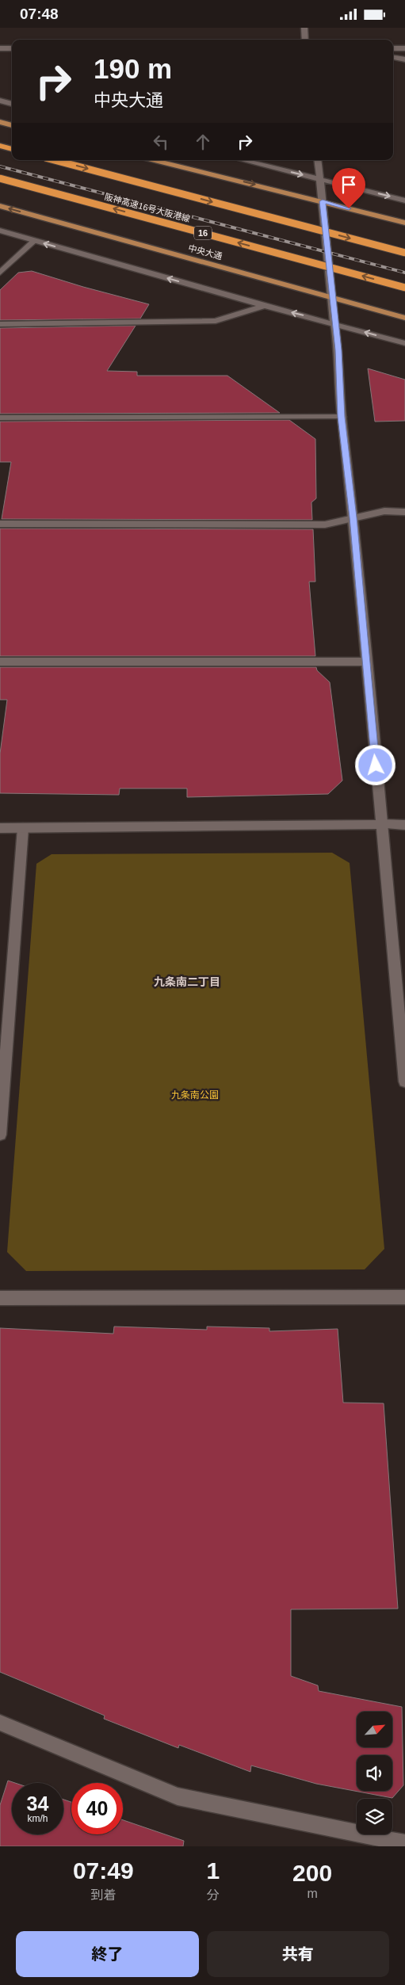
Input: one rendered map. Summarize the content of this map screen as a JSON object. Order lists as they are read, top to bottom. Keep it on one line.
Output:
{"streets":{"highway":["阪神高速16号大阪港線","16"],"main road":["中央大通"]},"districts":["九条南二丁目"],"parks":["九条南公園"],"north":"top right","page":{"status":"07:48","turn":["190 m","中央大通"],"speed":"34 km/h","limit":"40","eta":["07:49","到着","1","分","200","m"],"buttons":["終了","共有"]}}
